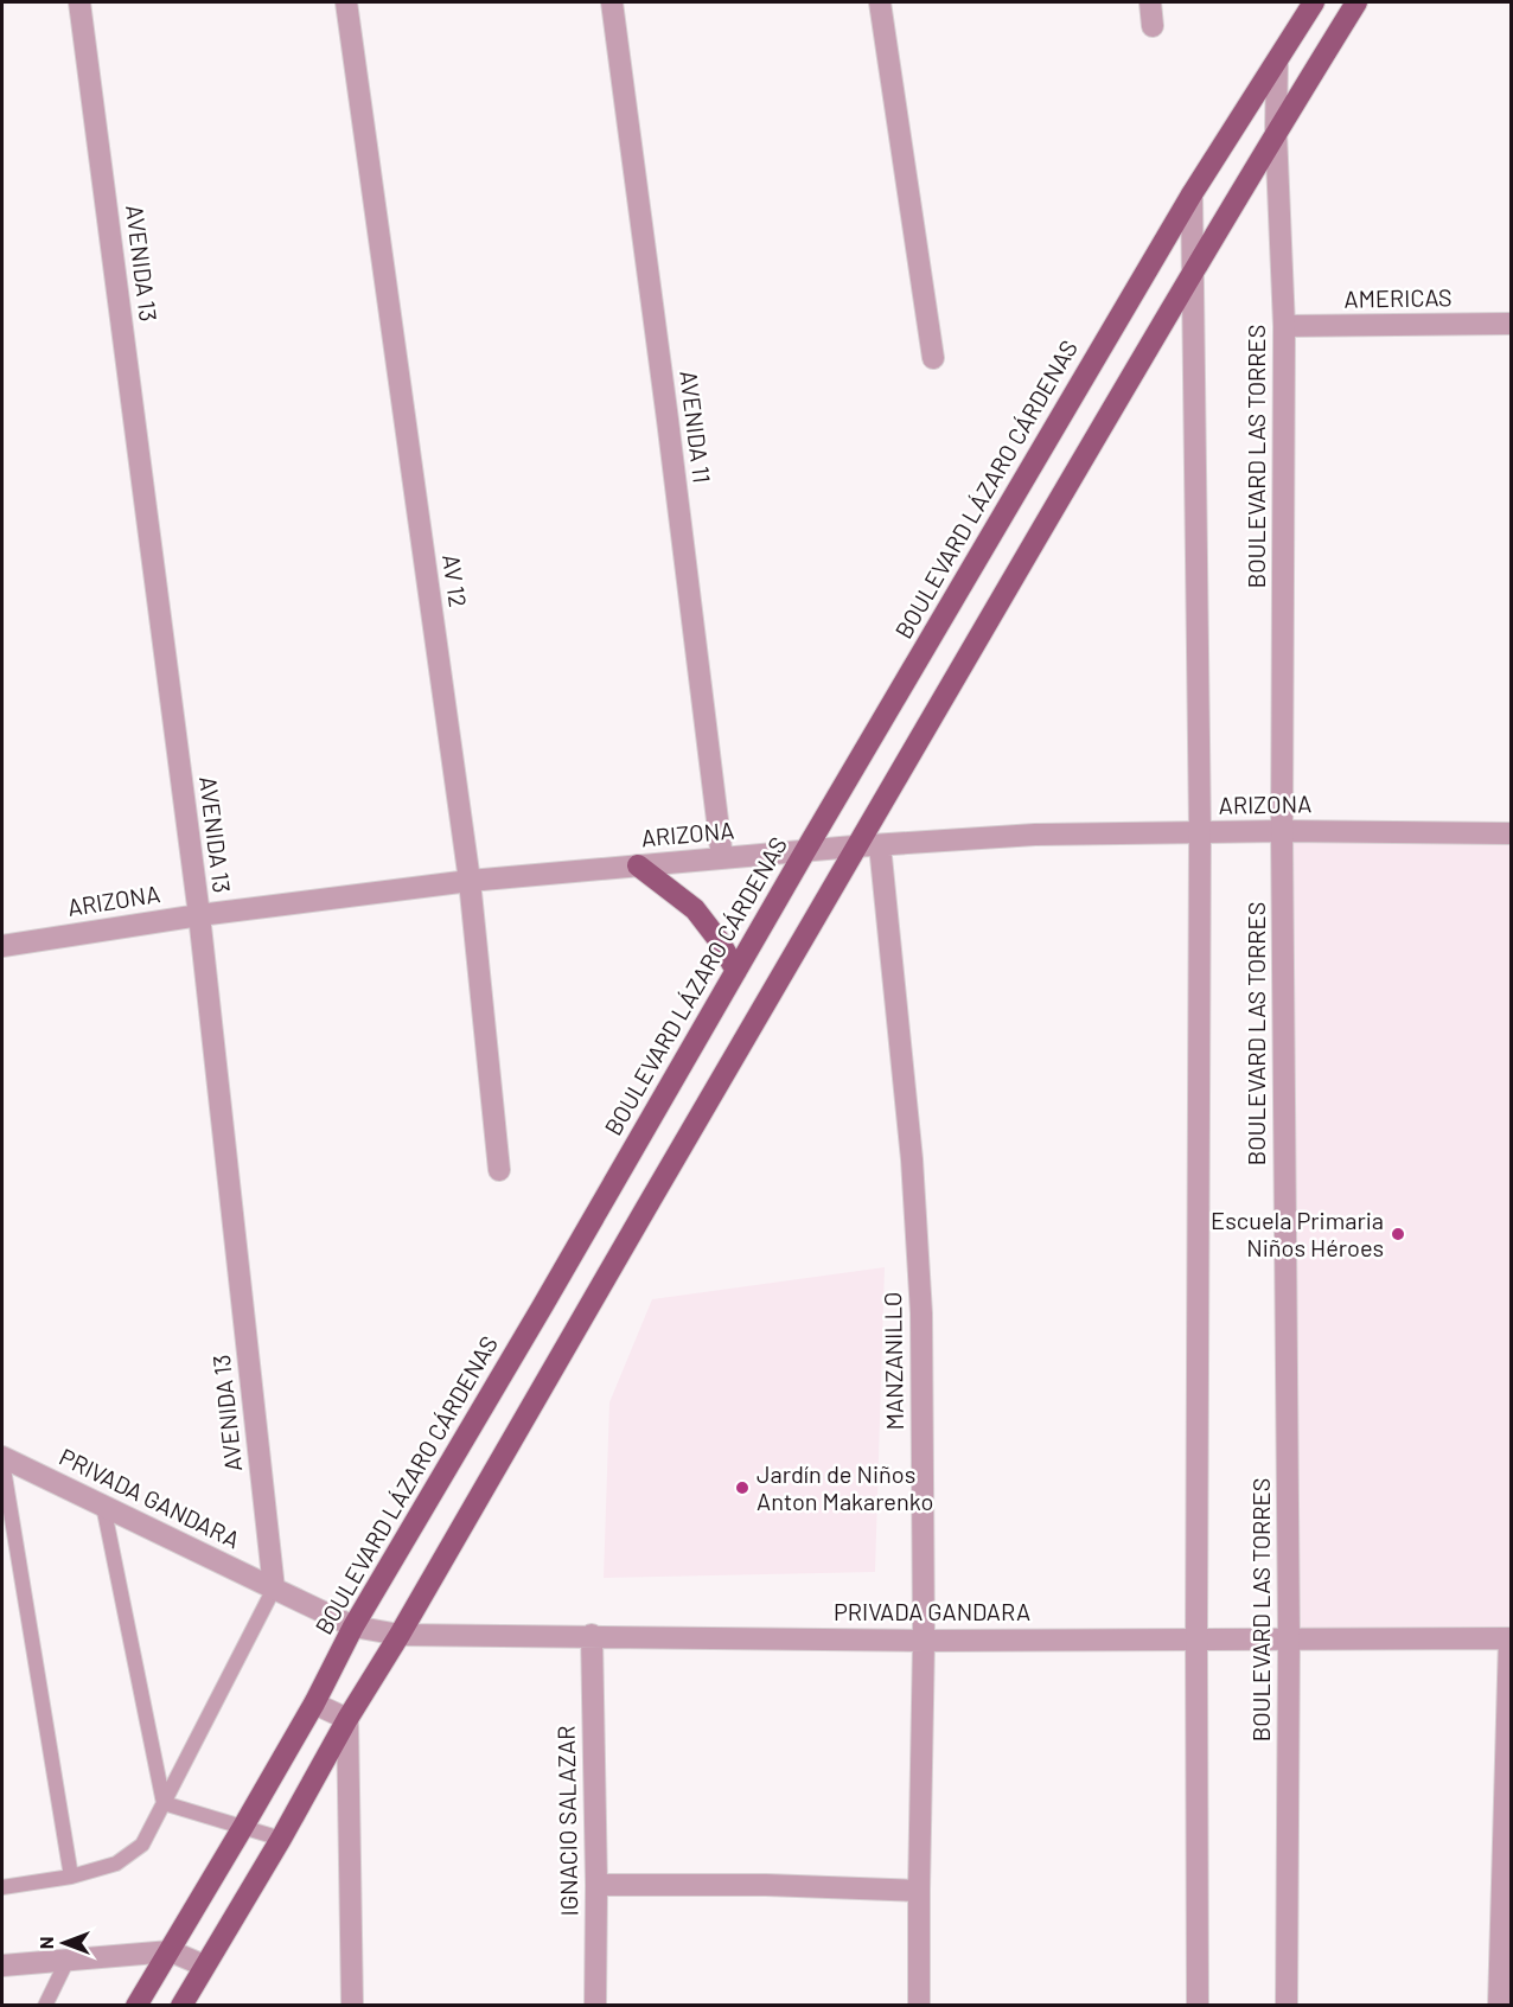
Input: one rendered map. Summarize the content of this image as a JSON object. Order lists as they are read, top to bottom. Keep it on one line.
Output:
{"streets":{"main road":["BOULEVARD LÁZARO CÁRDENAS"],"street":["AVENIDA 13","AMERICAS","AVENIDA 11","BOULEVARD LAS TORRES","AV 12","ARIZONA","MANZANILLO","PRIVADA GANDARA","IGNACIO SALAZAR"]},"crossings":[["AVENIDA 13","ARIZONA"],["AVENIDA 13","PRIVADA GANDARA"],["AMERICAS","BOULEVARD LAS TORRES"],["AVENIDA 11","ARIZONA"],["BOULEVARD LAS TORRES","BOULEVARD LÁZARO CÁRDENAS"],["BOULEVARD LAS TORRES","ARIZONA"],["BOULEVARD LAS TORRES","PRIVADA GANDARA"],["BOULEVARD LÁZARO CÁRDENAS","ARIZONA"],["BOULEVARD LÁZARO CÁRDENAS","PRIVADA GANDARA"],["AV 12","ARIZONA"],["ARIZONA","MANZANILLO"],["MANZANILLO","PRIVADA GANDARA"],["PRIVADA GANDARA","IGNACIO SALAZAR"]],"places":["Escuela Primaria Niños Héroes","Jardín de Niños Anton Makarenko"],"north":"left"}
